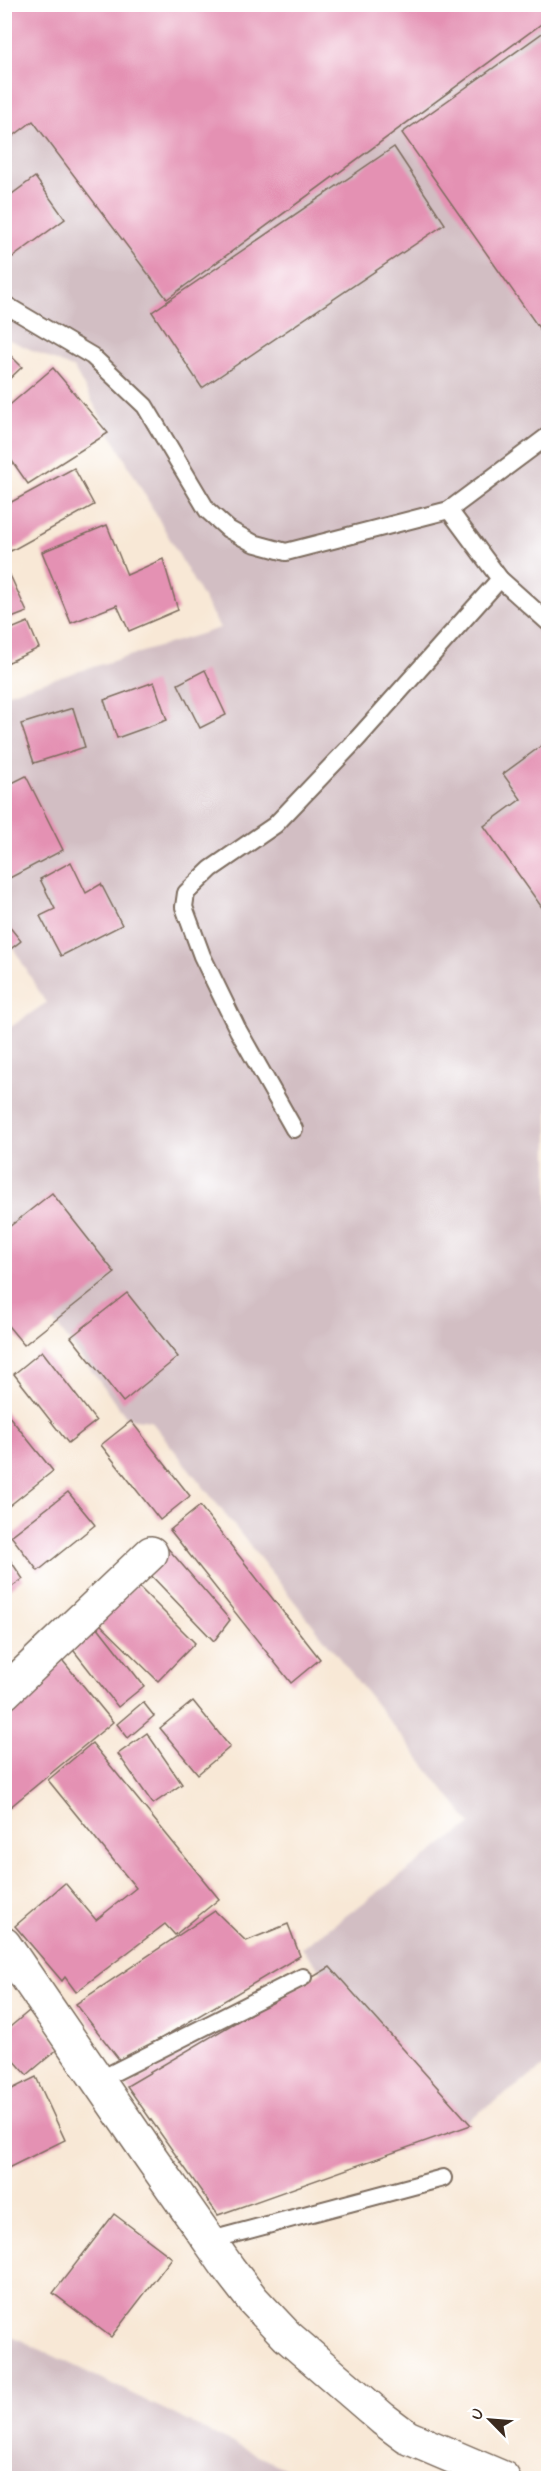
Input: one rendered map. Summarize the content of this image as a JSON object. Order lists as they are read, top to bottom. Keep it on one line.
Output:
{"north":"top left"}
